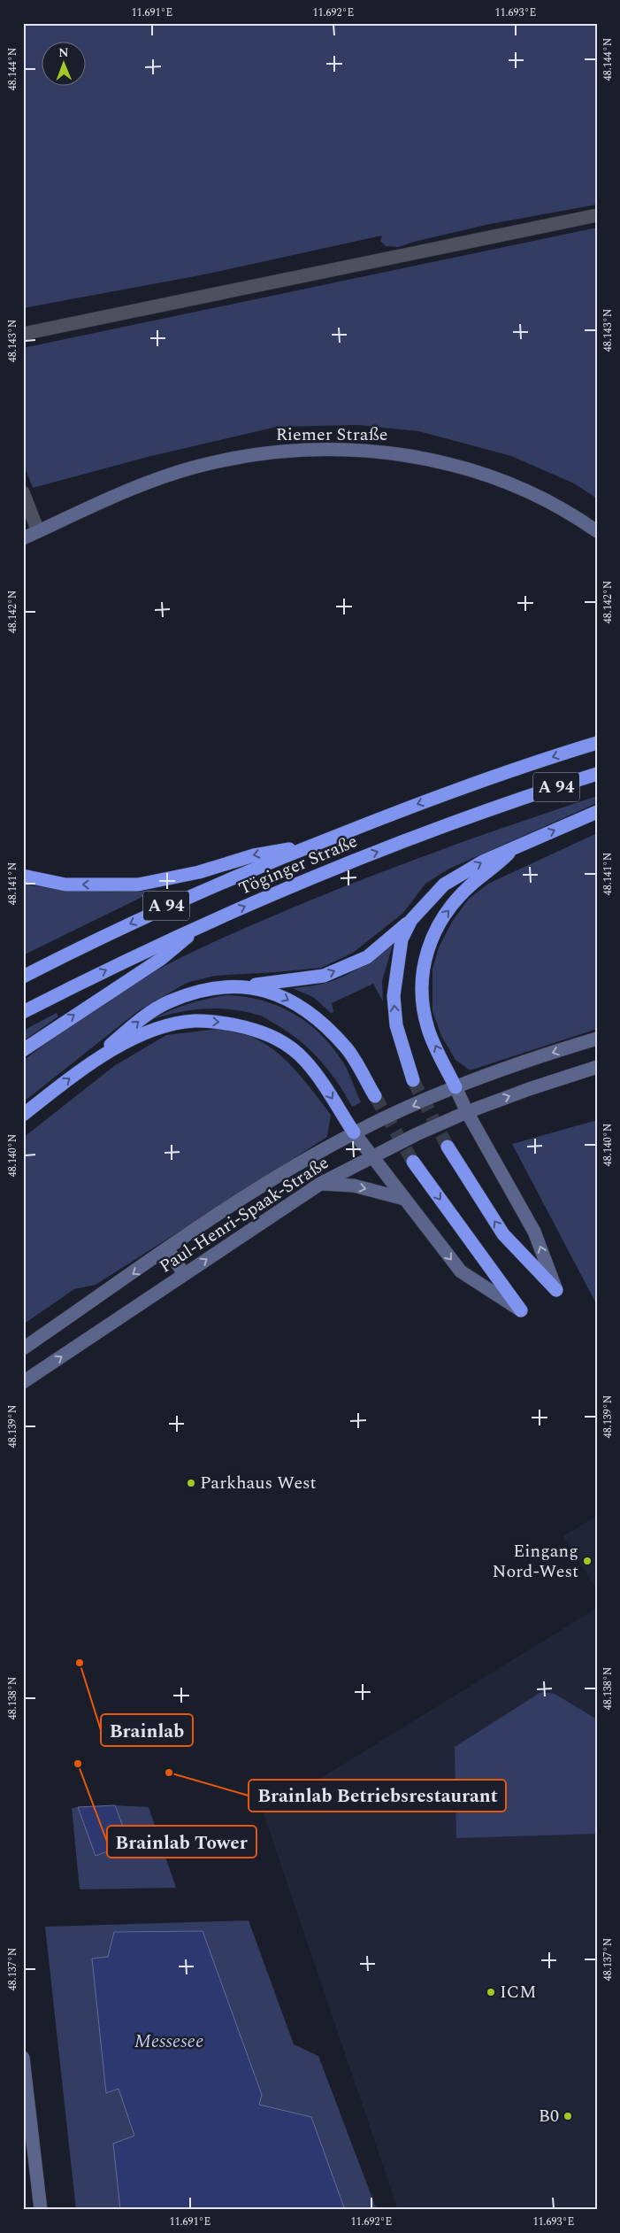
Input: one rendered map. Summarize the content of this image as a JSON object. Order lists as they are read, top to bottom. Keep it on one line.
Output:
{"streets":{"highway":["A 94","Töginger Straße"],"main road":["Riemer Straße","Paul-Henri-Spaak-Straße"]},"water":["Messesee"],"places":["Parkhaus West","Eingang Nord-West","Brainlab","Brainlab Tower","Brainlab Betriebsrestaurant","ICM","B0"],"north":"top","coordinates":["11.691°E","11.692°E","11.693°E","48.144°N","48.143°N","48.142°N","48.141°N","48.140°N","48.139°N","48.138°N","48.137°N"]}
